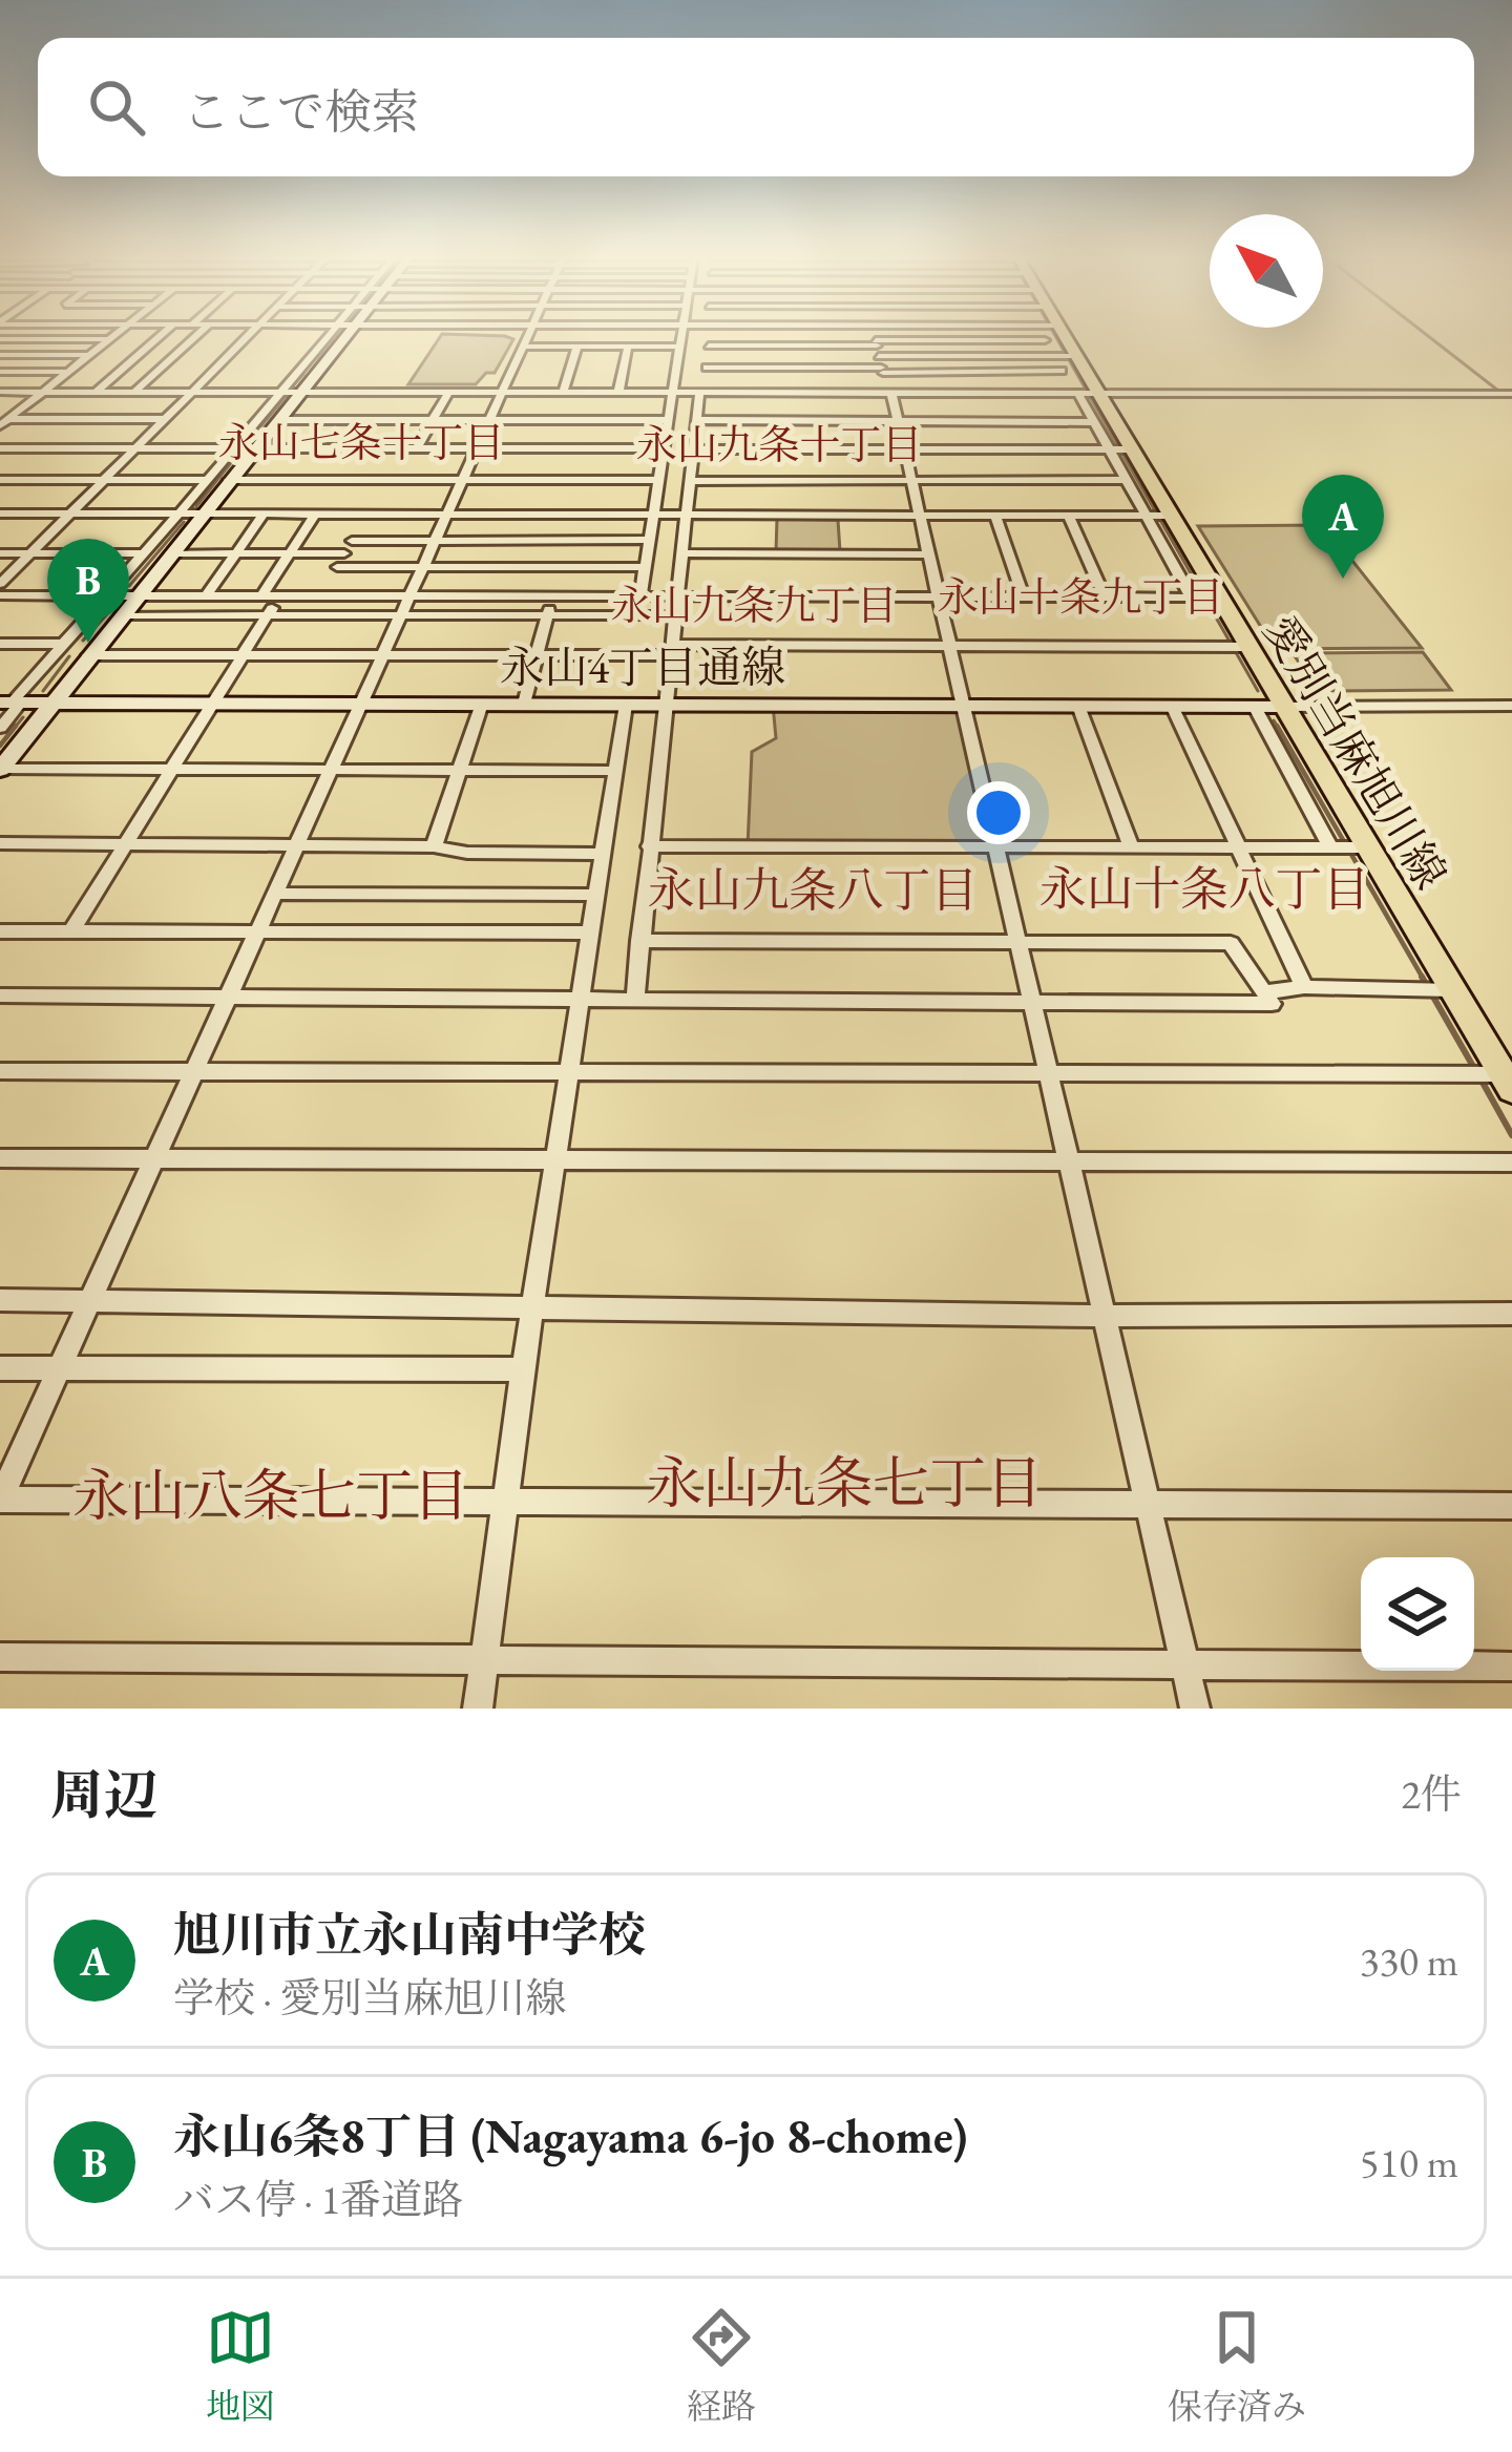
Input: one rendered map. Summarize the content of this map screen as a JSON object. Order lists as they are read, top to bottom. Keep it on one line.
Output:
{"streets":{"main road":["愛別当麻旭川線"],"street":["永山4丁目通線"]},"crossings":[["永山4丁目通線","愛別当麻旭川線"]],"districts":["永山七条十丁目","永山九条十丁目","永山十条九丁目","永山九条九丁目","永山十条八丁目","永山九条八丁目","永山九条七丁目","永山八条七丁目"],"north":"top left","page":{"search":"ここで検索","pins":["A","B"],"heading":["周辺","2件"],"list":[{"mark":"A","name":"旭川市立永山南中学校","note":"学校 · 愛別当麻旭川線","value":"330 m"},{"mark":"B","name":"永山6条8丁目 (Nagayama 6-jo 8-chome)","note":"バス停 · 1番道路","value":"510 m"}],"nav":["地図","経路","保存済み"]}}
